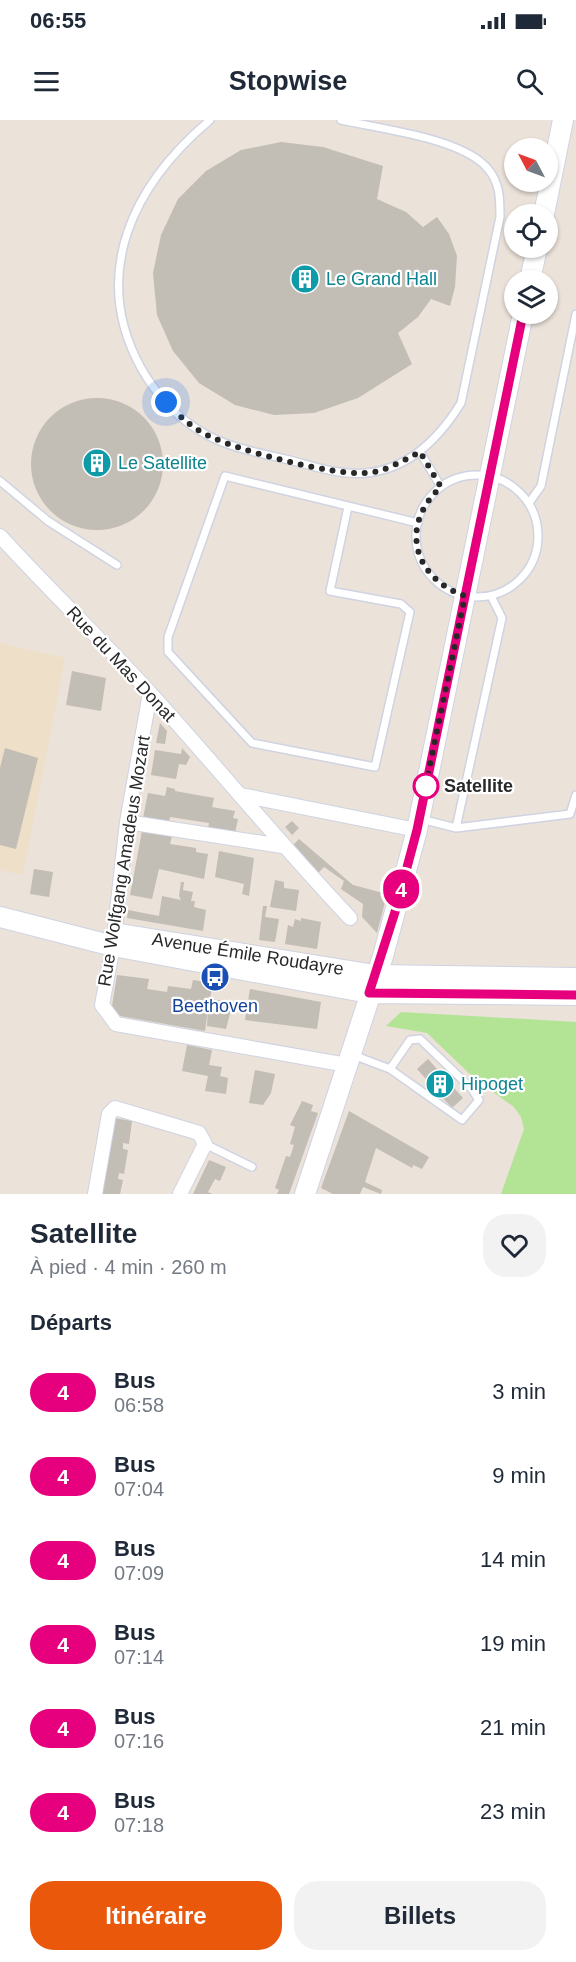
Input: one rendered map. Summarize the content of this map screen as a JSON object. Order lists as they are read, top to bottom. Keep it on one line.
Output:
{"streets":{"main road":["Avenue Émile Roudayre"],"street":["Rue du Mas Donat","Rue Wolfgang Amadeus Mozart"]},"crossings":[["Rue du Mas Donat","Rue Wolfgang Amadeus Mozart"],["Rue Wolfgang Amadeus Mozart","Avenue Émile Roudayre"]],"places":{"building":["Le Grand Hall","Le Satellite","Hipoget"],"other":["Satellite"],"bus stop":["Beethoven"]},"lines":["bus line 4"],"north":"top left","page":{"status":"06:55","header":"Stopwise","on_map":"4","heading":[["Satellite","À pied · 4 min · 260 m"],"Départs"],"list":[{"mark":"4","name":"Bus","note":"06:58","value":"3 min"},{"mark":"4","name":"Bus","note":"07:04","value":"9 min"},{"mark":"4","name":"Bus","note":"07:09","value":"14 min"},{"mark":"4","name":"Bus","note":"07:14","value":"19 min"},{"mark":"4","name":"Bus","note":"07:16","value":"21 min"},{"mark":"4","name":"Bus","note":"07:18","value":"23 min"}],"buttons":["Itinéraire","Billets"]}}
